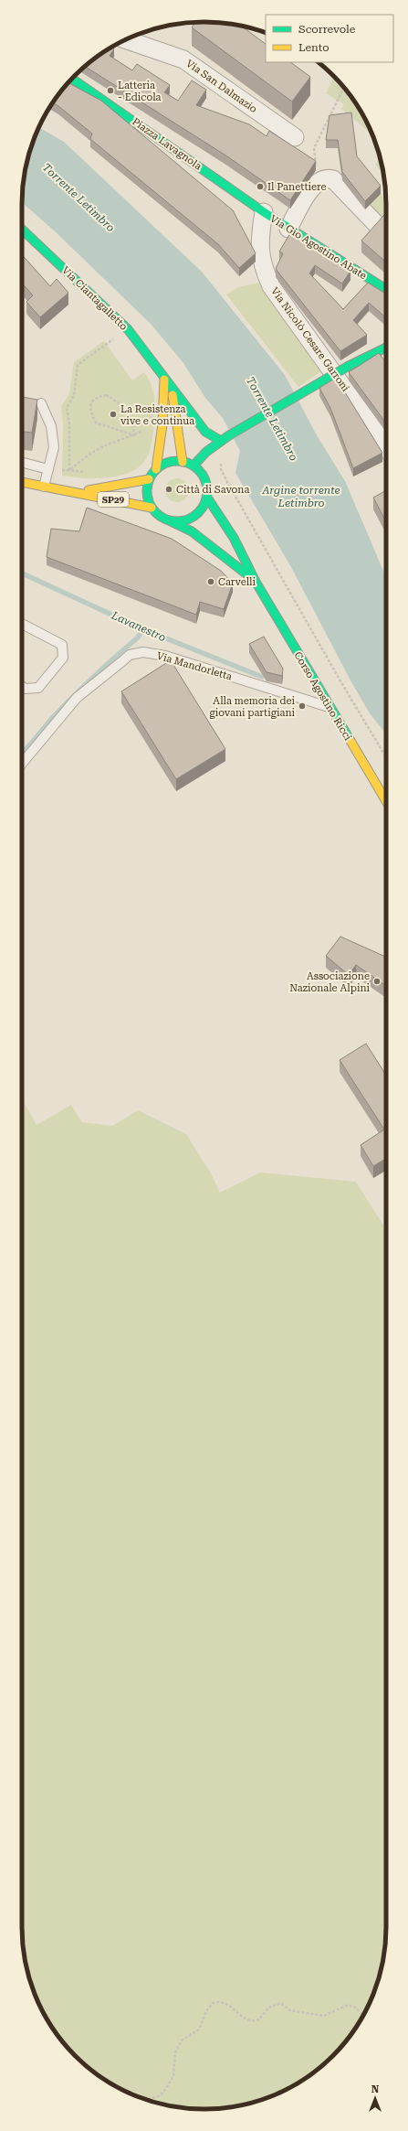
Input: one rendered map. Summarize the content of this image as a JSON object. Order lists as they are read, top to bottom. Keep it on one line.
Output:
{"streets":{"main road":["Piazza Lavagnola","Via Gio Agostino Abate","Via Ciantagalletto","SP29","Corso Agostino Ricci"],"street":["Via San Dalmazio","Via Nicolò Cesare Garroni"],"lane":["Via Mandorletta"]},"crossings":[["Piazza Lavagnola","Via Gio Agostino Abate"],["Piazza Lavagnola","Via Nicolò Cesare Garroni"],["Via Gio Agostino Abate","Via Nicolò Cesare Garroni"],["Via Ciantagalletto","SP29"],["Via Ciantagalletto","Corso Agostino Ricci"],["SP29","Corso Agostino Ricci"],["Via Mandorletta","Corso Agostino Ricci"]],"water":["Torrente Letimbro","Argine torrente Letimbro","Lavanestro"],"places":["Latteria - Edicola","Il Panettiere","La Resistenza vive e continua","Città di Savona","Carvelli","Alla memoria dei giovani partigiani","Associazione Nazionale Alpini"],"legend":["Scorrevole","Lento"],"north":"top"}
